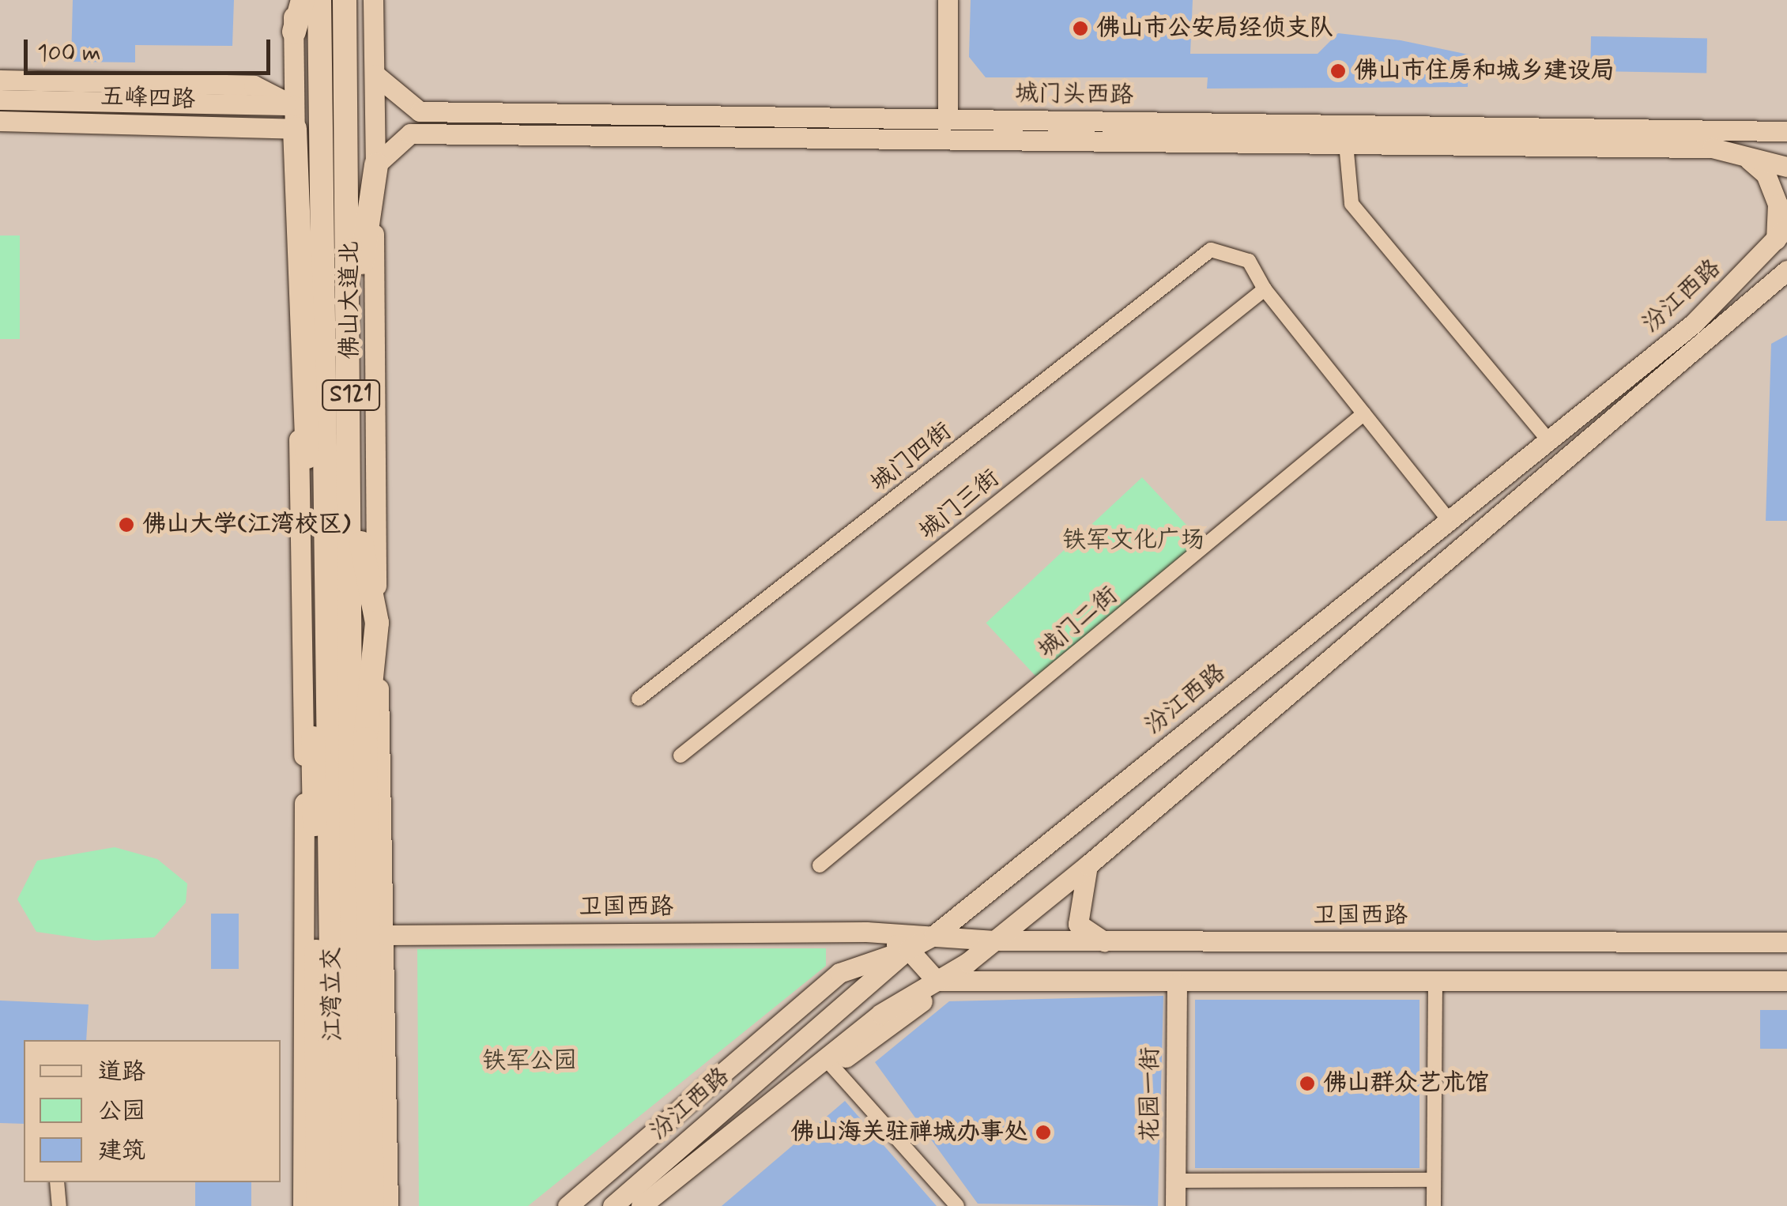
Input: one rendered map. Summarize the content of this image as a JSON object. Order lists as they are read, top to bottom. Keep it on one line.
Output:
{"streets":{"highway":["佛山大道北","S121","江湾立交"],"main road":["城门头西路","五峰四路","汾江西路","卫国西路","花园一街"],"street":["城门四街","城门三街","城门二街"]},"crossings":[["汾江西路","卫国西路"],["佛山大道北","S121"],["佛山大道北","江湾立交"],["S121","江湾立交"],["城门四街","城门三街"]],"parks":["铁军文化广场","铁军公园"],"places":["佛山市公安局经侦支队","佛山市住房和城乡建设局","佛山大学(江湾校区)","佛山群众艺术馆","佛山海关驻禅城办事处"],"legend":["道路","公园","建筑"],"scale_bar":"100 m"}
